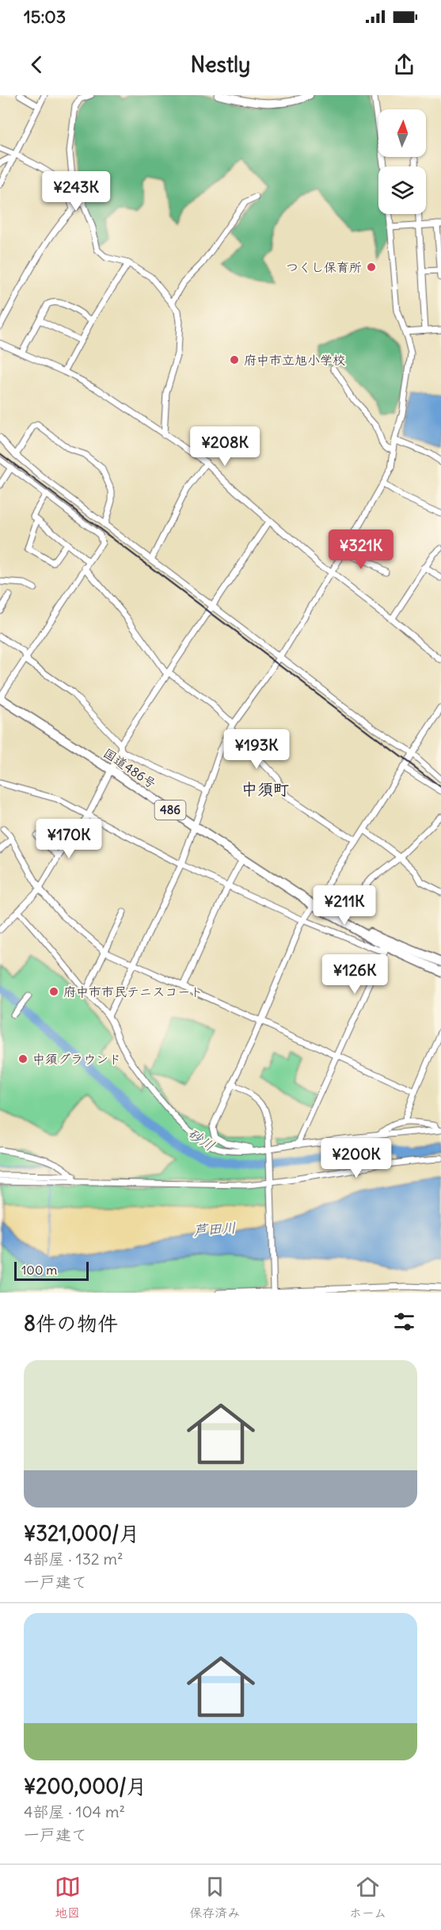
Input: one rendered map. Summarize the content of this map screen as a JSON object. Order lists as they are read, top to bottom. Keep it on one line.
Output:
{"streets":{"highway":["国道486号","486"]},"districts":["中須町"],"water":["砂川","芦田川"],"places":["つくし保育所","府中市立旭小学校","府中市市民テニスコート","中須グラウンド"],"scale_bar":"100 m","north":"top","page":{"status":"15:03","header":"Nestly","price":["¥243K","¥208K","¥321K","¥193K","¥170K","¥211K","¥126K","¥200K"],"scale":"100 m","heading":"8件の物件","list":[{"name":"¥321,000/月","note":"4部屋 · 132 m² · 一戸建て"},{"name":"¥200,000/月","note":"4部屋 · 104 m² · 一戸建て"}],"tabs":["地図","保存済み","ホーム"]}}
